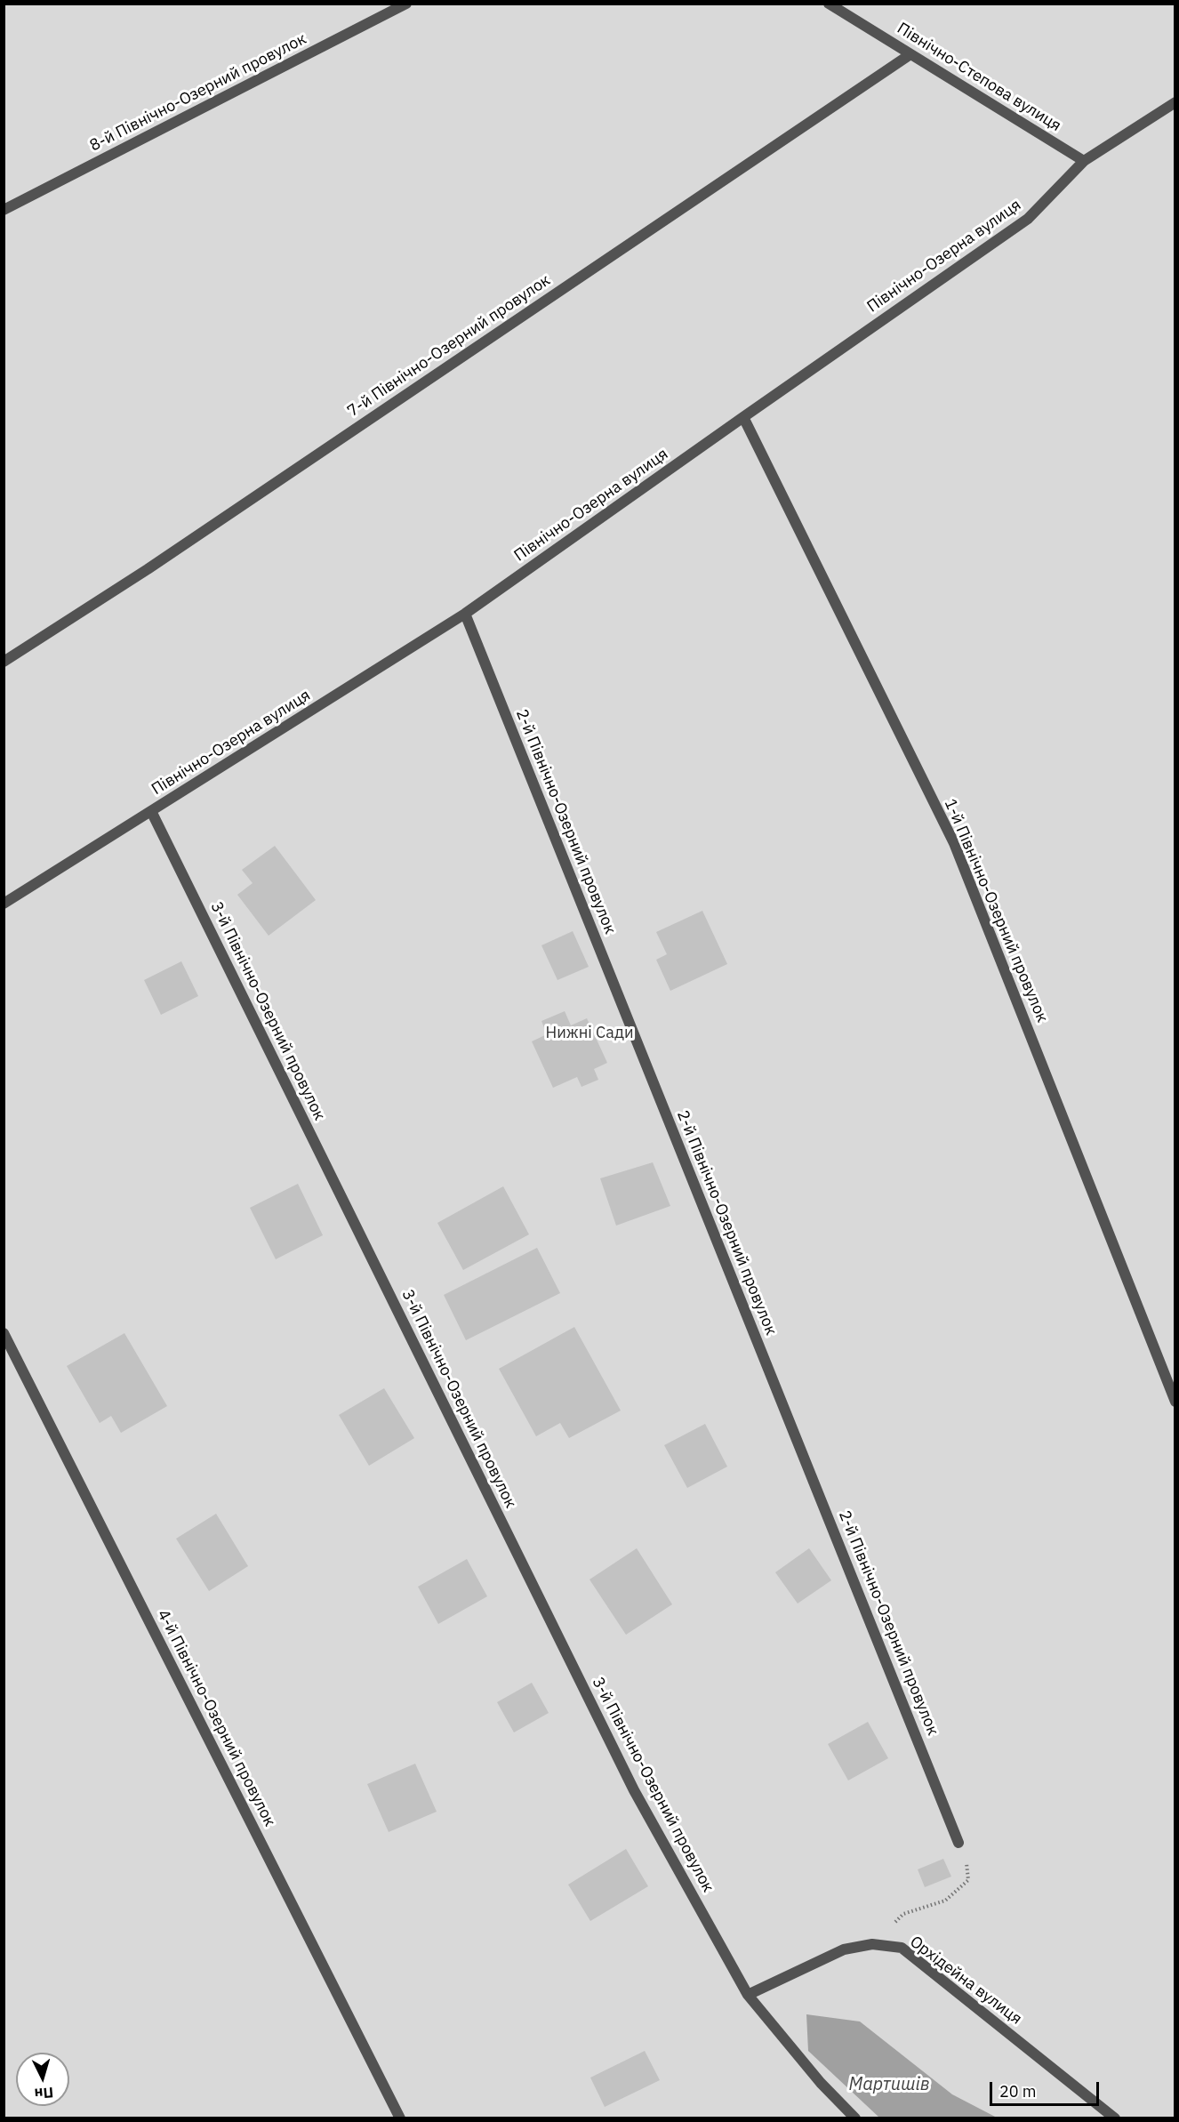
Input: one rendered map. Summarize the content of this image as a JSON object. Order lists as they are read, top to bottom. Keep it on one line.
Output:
{"streets":{"street":["Північно-Степова вулиця","8-й Північно-Озерний провулок","Північно-Озерна вулиця","7-й Північно-Озерний провулок","2-й Північно-Озерний провулок","1-й Північно-Озерний провулок","3-й Північно-Озерний провулок","4-й Північно-Озерний провулок","Орхідейна вулиця"]},"crossings":[["Північно-Степова вулиця","Північно-Озерна вулиця"],["Північно-Степова вулиця","7-й Північно-Озерний провулок"],["Північно-Озерна вулиця","2-й Північно-Озерний провулок"],["Північно-Озерна вулиця","1-й Північно-Озерний провулок"],["Північно-Озерна вулиця","3-й Північно-Озерний провулок"],["3-й Північно-Озерний провулок","Орхідейна вулиця"]],"water":["Мартишів"],"parks":["Нижні Сади"],"scale_bar":"20 m","north":"bottom"}
